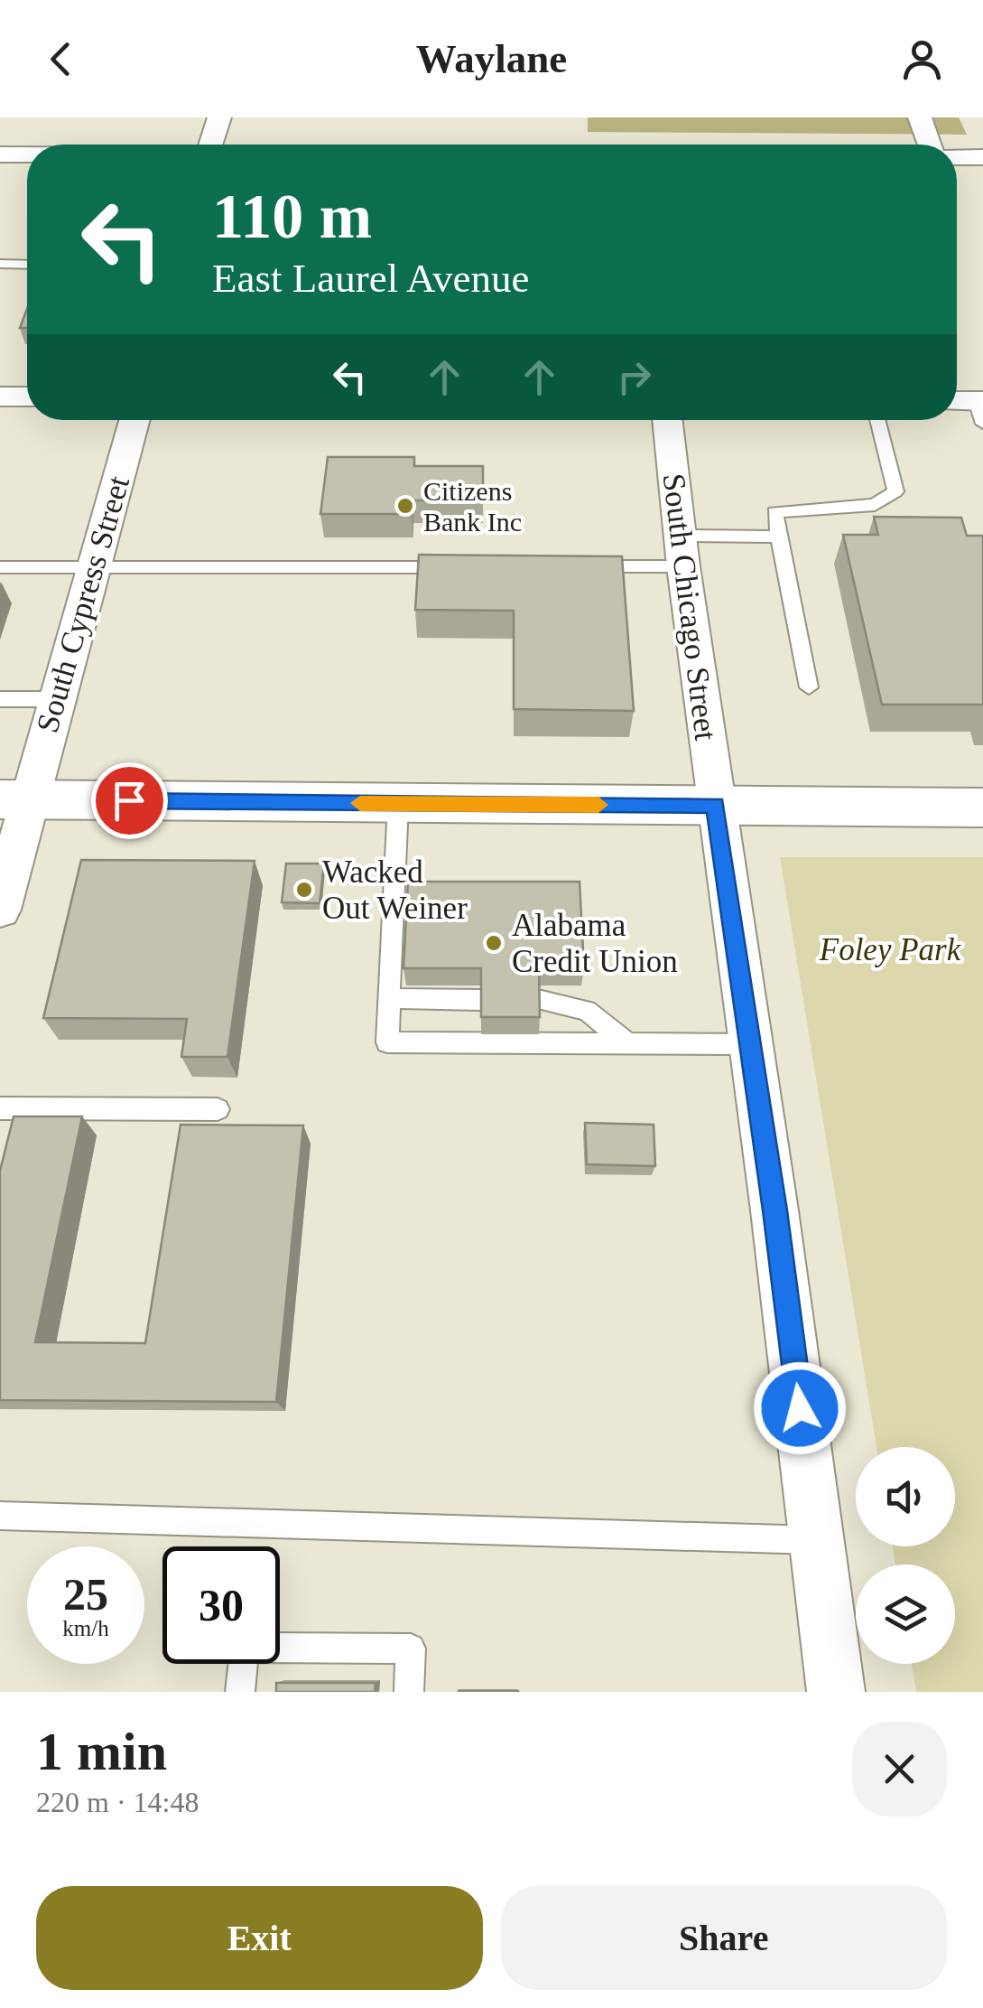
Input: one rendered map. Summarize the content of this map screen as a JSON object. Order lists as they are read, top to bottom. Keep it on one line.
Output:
{"streets":{"street":["South Cypress Street","South Chicago Street"]},"parks":["Foley Park"],"places":["Citizens Bank Inc","Wacked Out Weiner","Alabama Credit Union"],"page":{"header":"Waylane","turn":["110 m","East Laurel Avenue"],"speed":"25 km/h","limit":"30","heading":["1 min","220 m · 14:48"],"buttons":["Exit","Share"]}}
